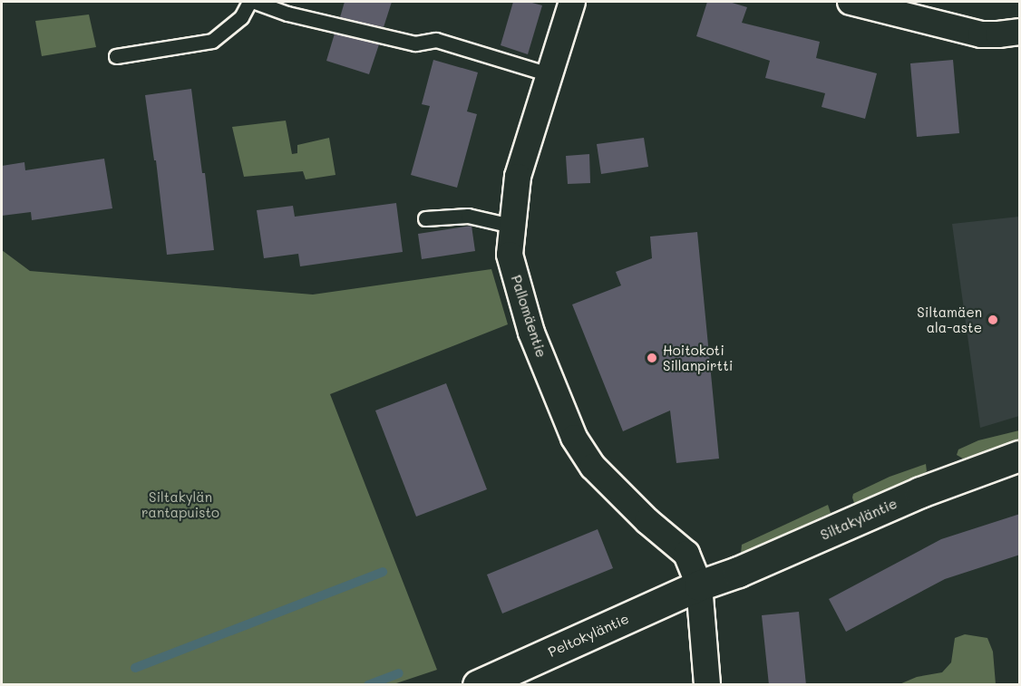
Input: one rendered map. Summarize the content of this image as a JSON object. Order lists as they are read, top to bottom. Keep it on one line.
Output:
{"streets":{"street":["Pallomäentie","Siltakyläntie","Peltokyläntie"]},"crossings":[["Pallomäentie","Siltakyläntie"],["Pallomäentie","Peltokyläntie"],["Siltakyläntie","Peltokyläntie"]],"parks":["Siltakylän rantapuisto"],"places":["Siltamäen ala-aste","Hoitokoti Sillanpirtti"]}
